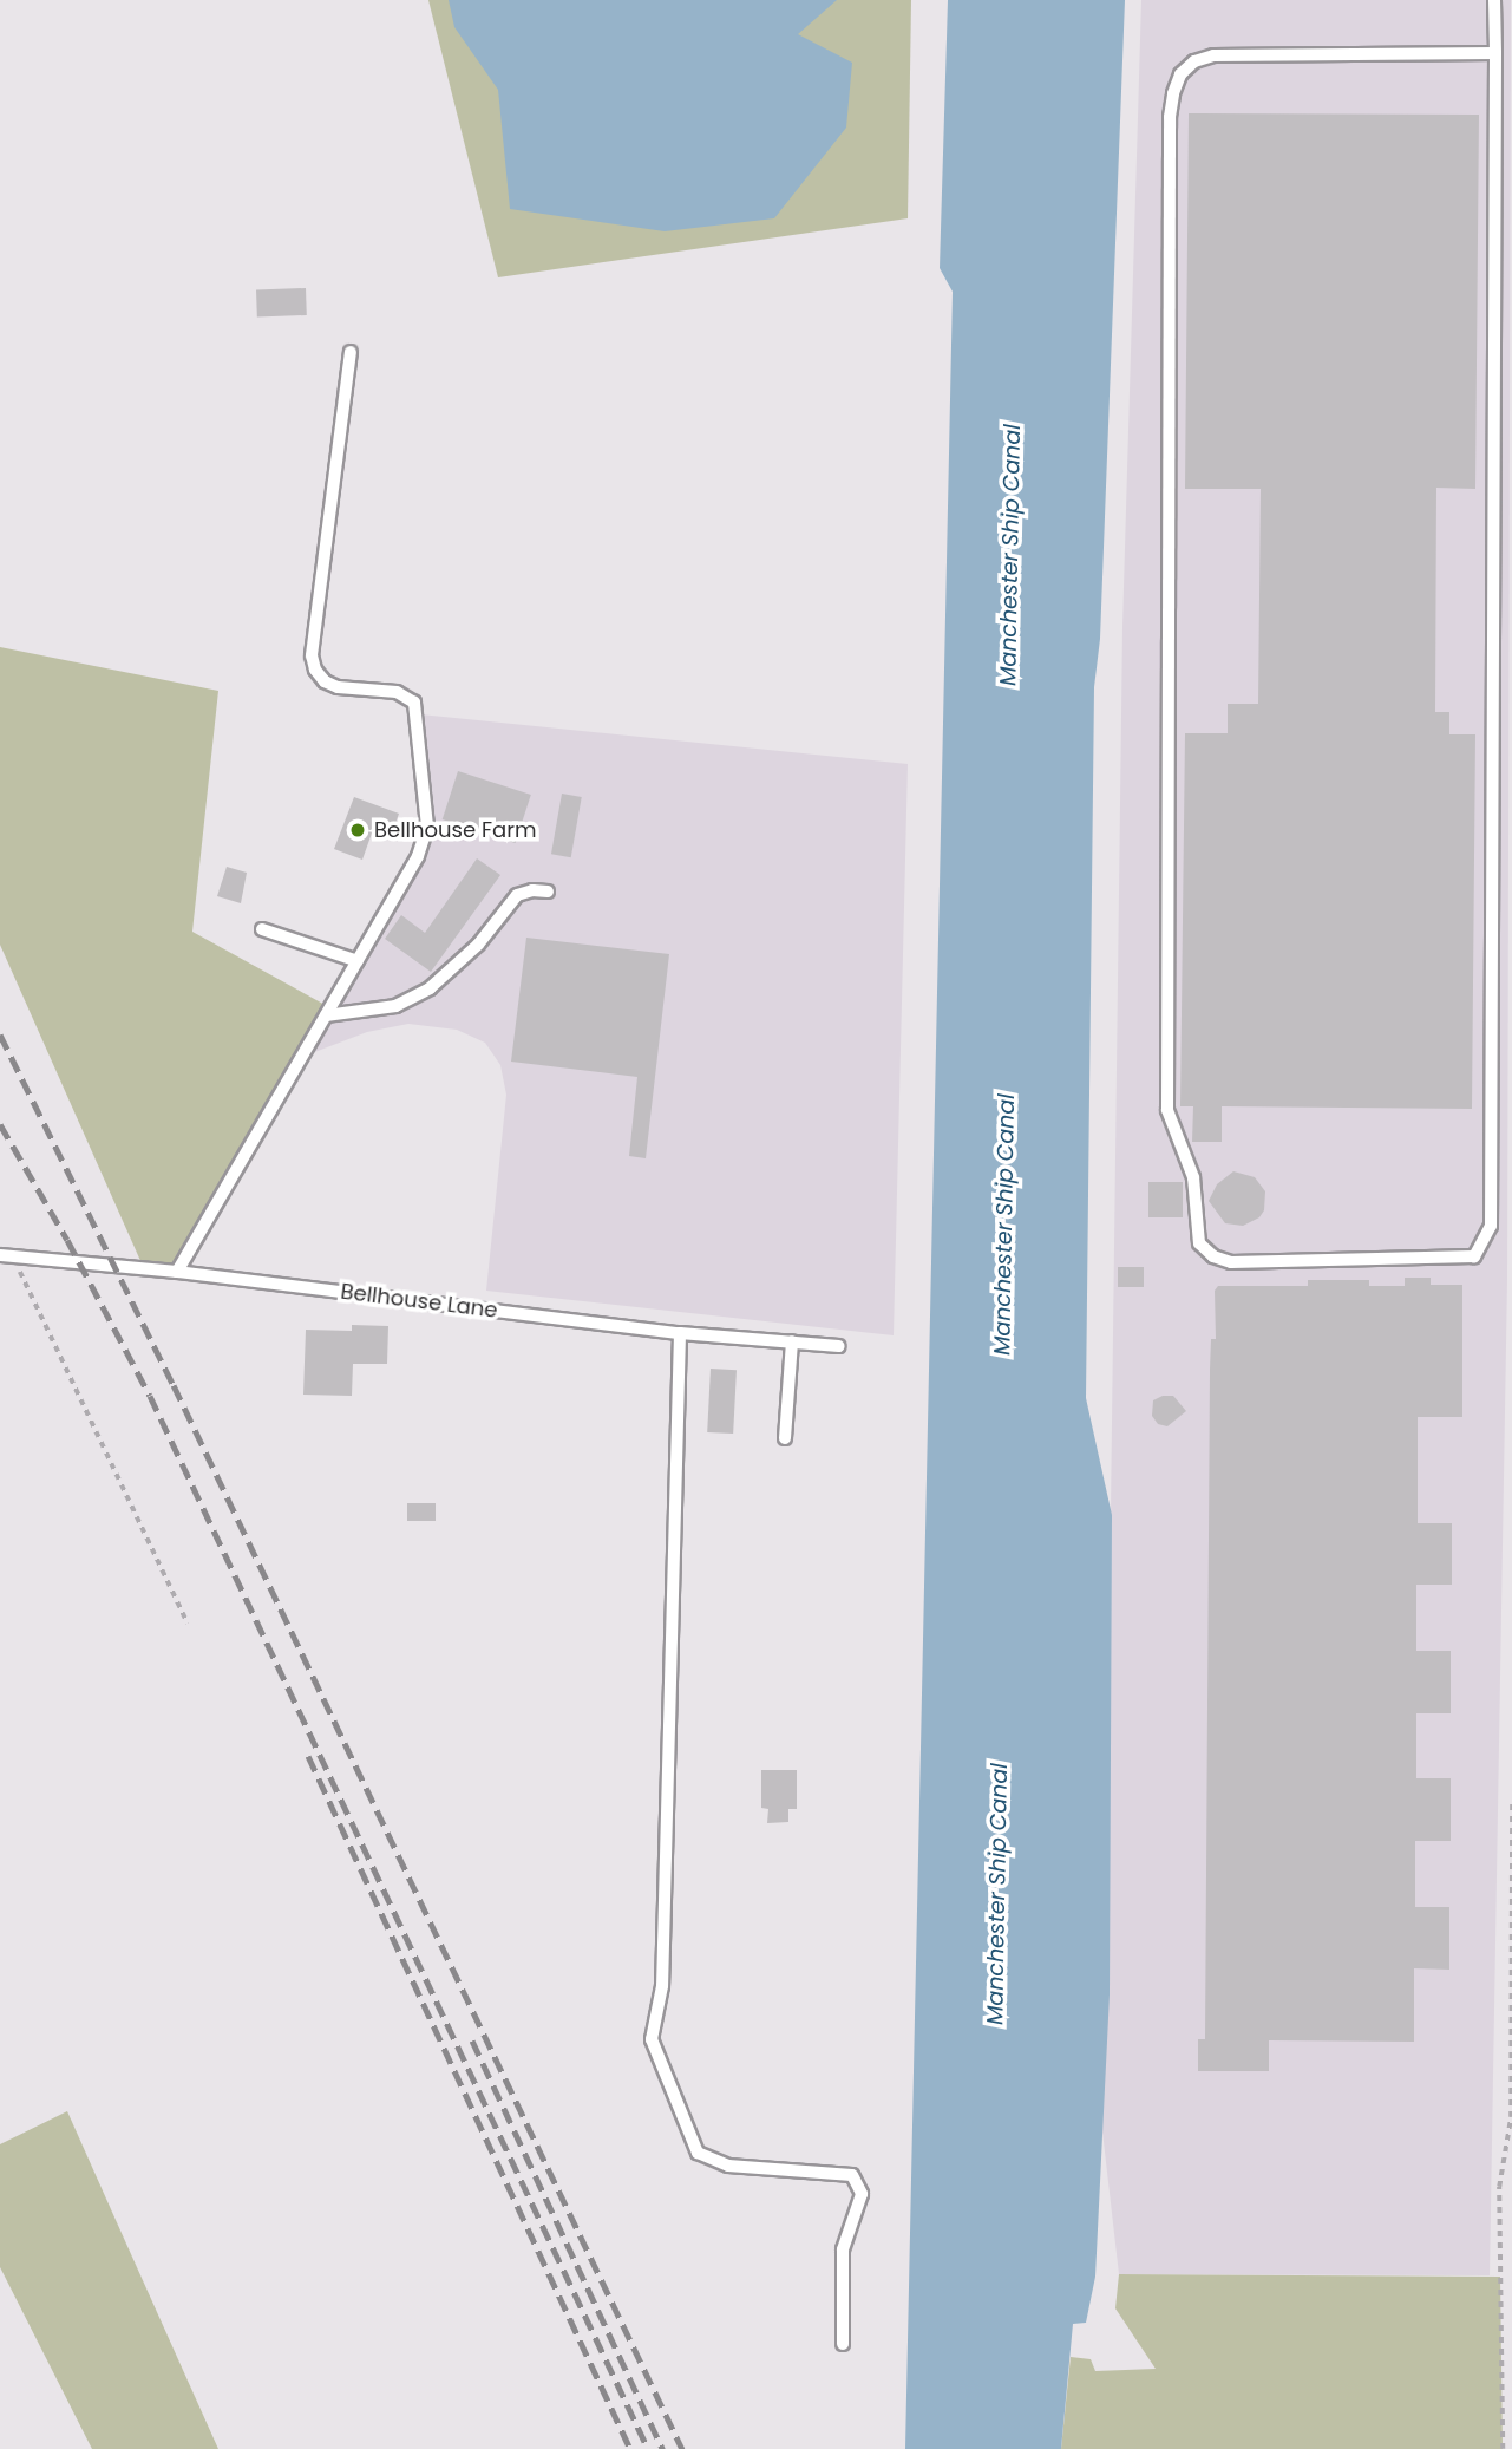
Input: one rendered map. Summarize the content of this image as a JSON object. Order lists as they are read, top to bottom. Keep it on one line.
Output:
{"streets":{"lane":["Bellhouse Lane"]},"water":["Manchester Ship Canal"],"places":["Bellhouse Farm"]}
